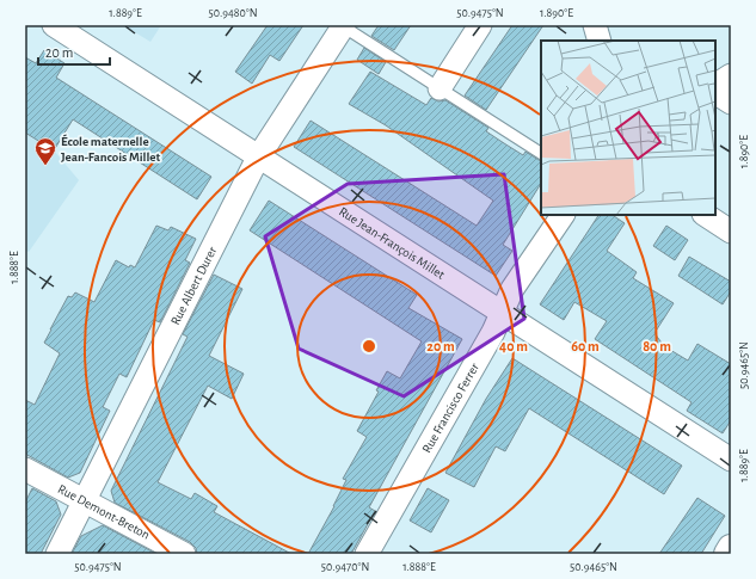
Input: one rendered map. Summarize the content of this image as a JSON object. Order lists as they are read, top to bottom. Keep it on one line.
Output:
{"streets":{"street":["Rue Jean-François Millet","Rue Albert Durer","Rue Francisco Ferrer","Rue Demont-Breton"]},"crossings":[["Rue Jean-François Millet","Rue Albert Durer"],["Rue Jean-François Millet","Rue Francisco Ferrer"],["Rue Albert Durer","Rue Demont-Breton"]],"places":{"school or university":["École maternelle Jean-Fancois Millet"]},"scale_bar":"20 m","coordinates":["1.889°E","50.9480°N","50.9475°N","1.890°E","1.888°E","50.9465°N","50.9470°N"],"rings":["20 m","40 m","60 m","80 m"]}
